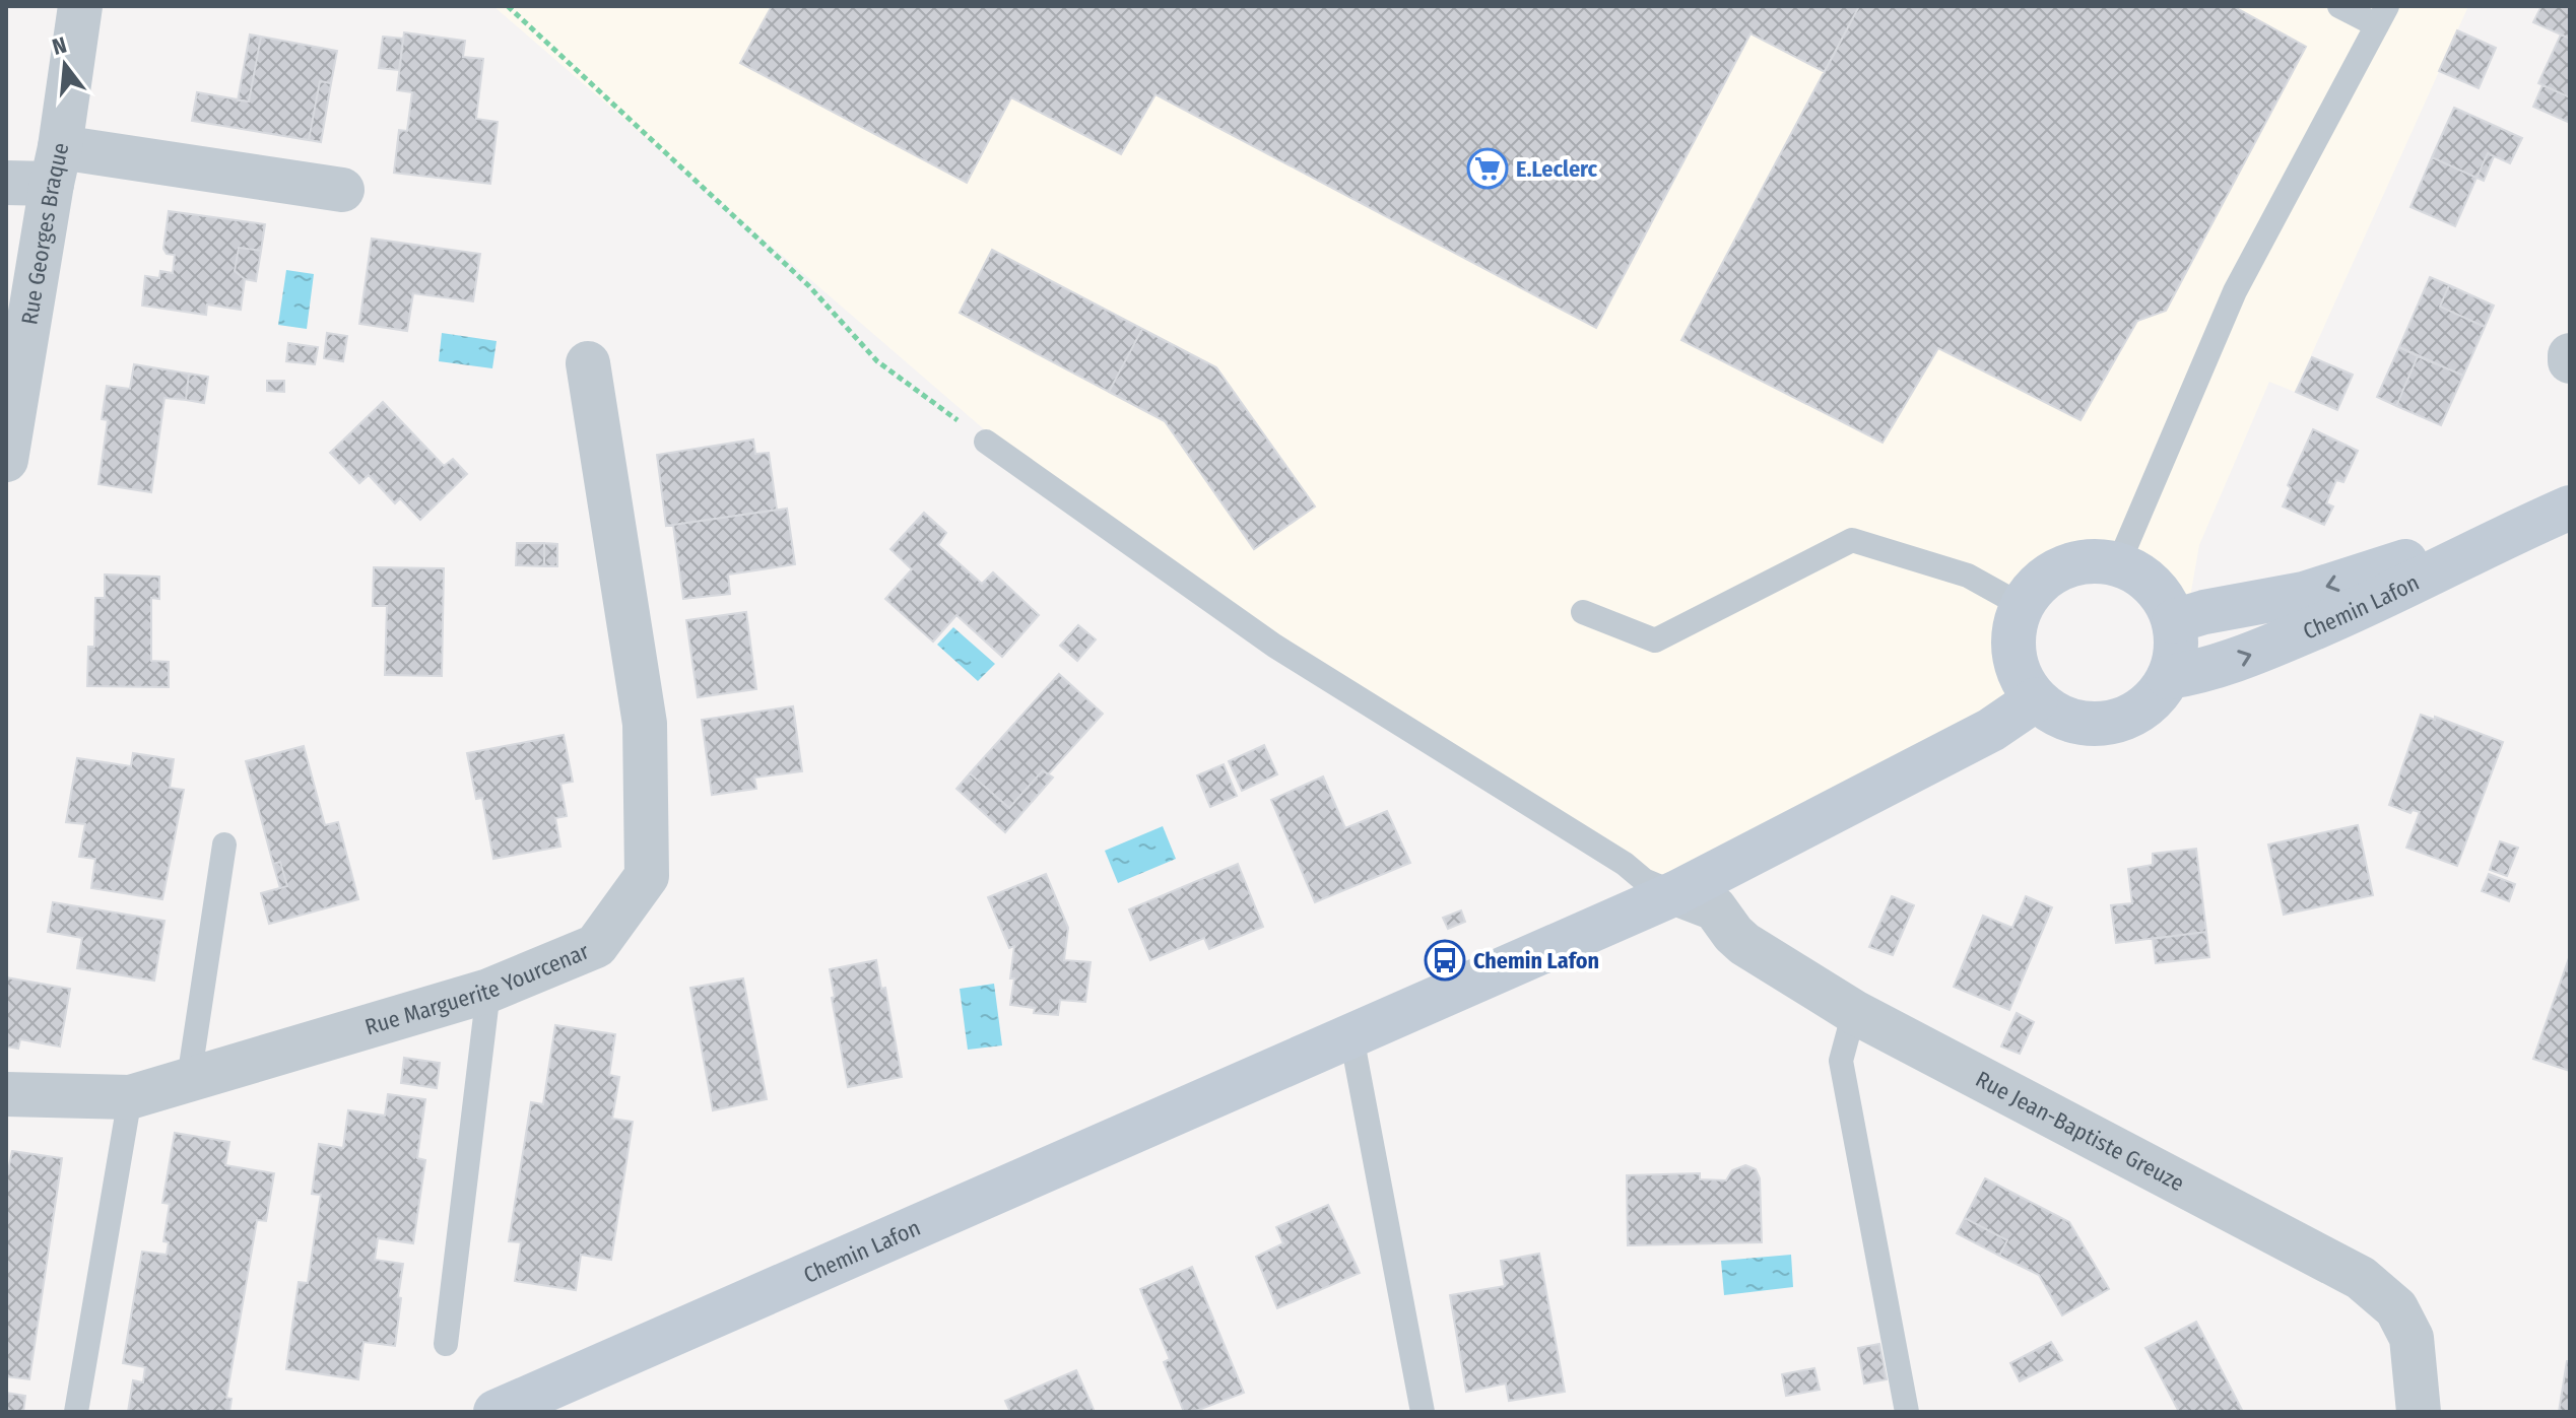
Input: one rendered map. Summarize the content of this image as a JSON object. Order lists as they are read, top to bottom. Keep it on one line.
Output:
{"streets":{"street":["Rue Georges Braque","Chemin Lafon","Rue Marguerite Yourcenar","Rue Jean-Baptiste Greuze"]},"crossings":[["Chemin Lafon","Rue Jean-Baptiste Greuze"]],"places":{"supermarket":["E.Leclerc"],"bus stop":["Chemin Lafon"]},"north":"top"}
